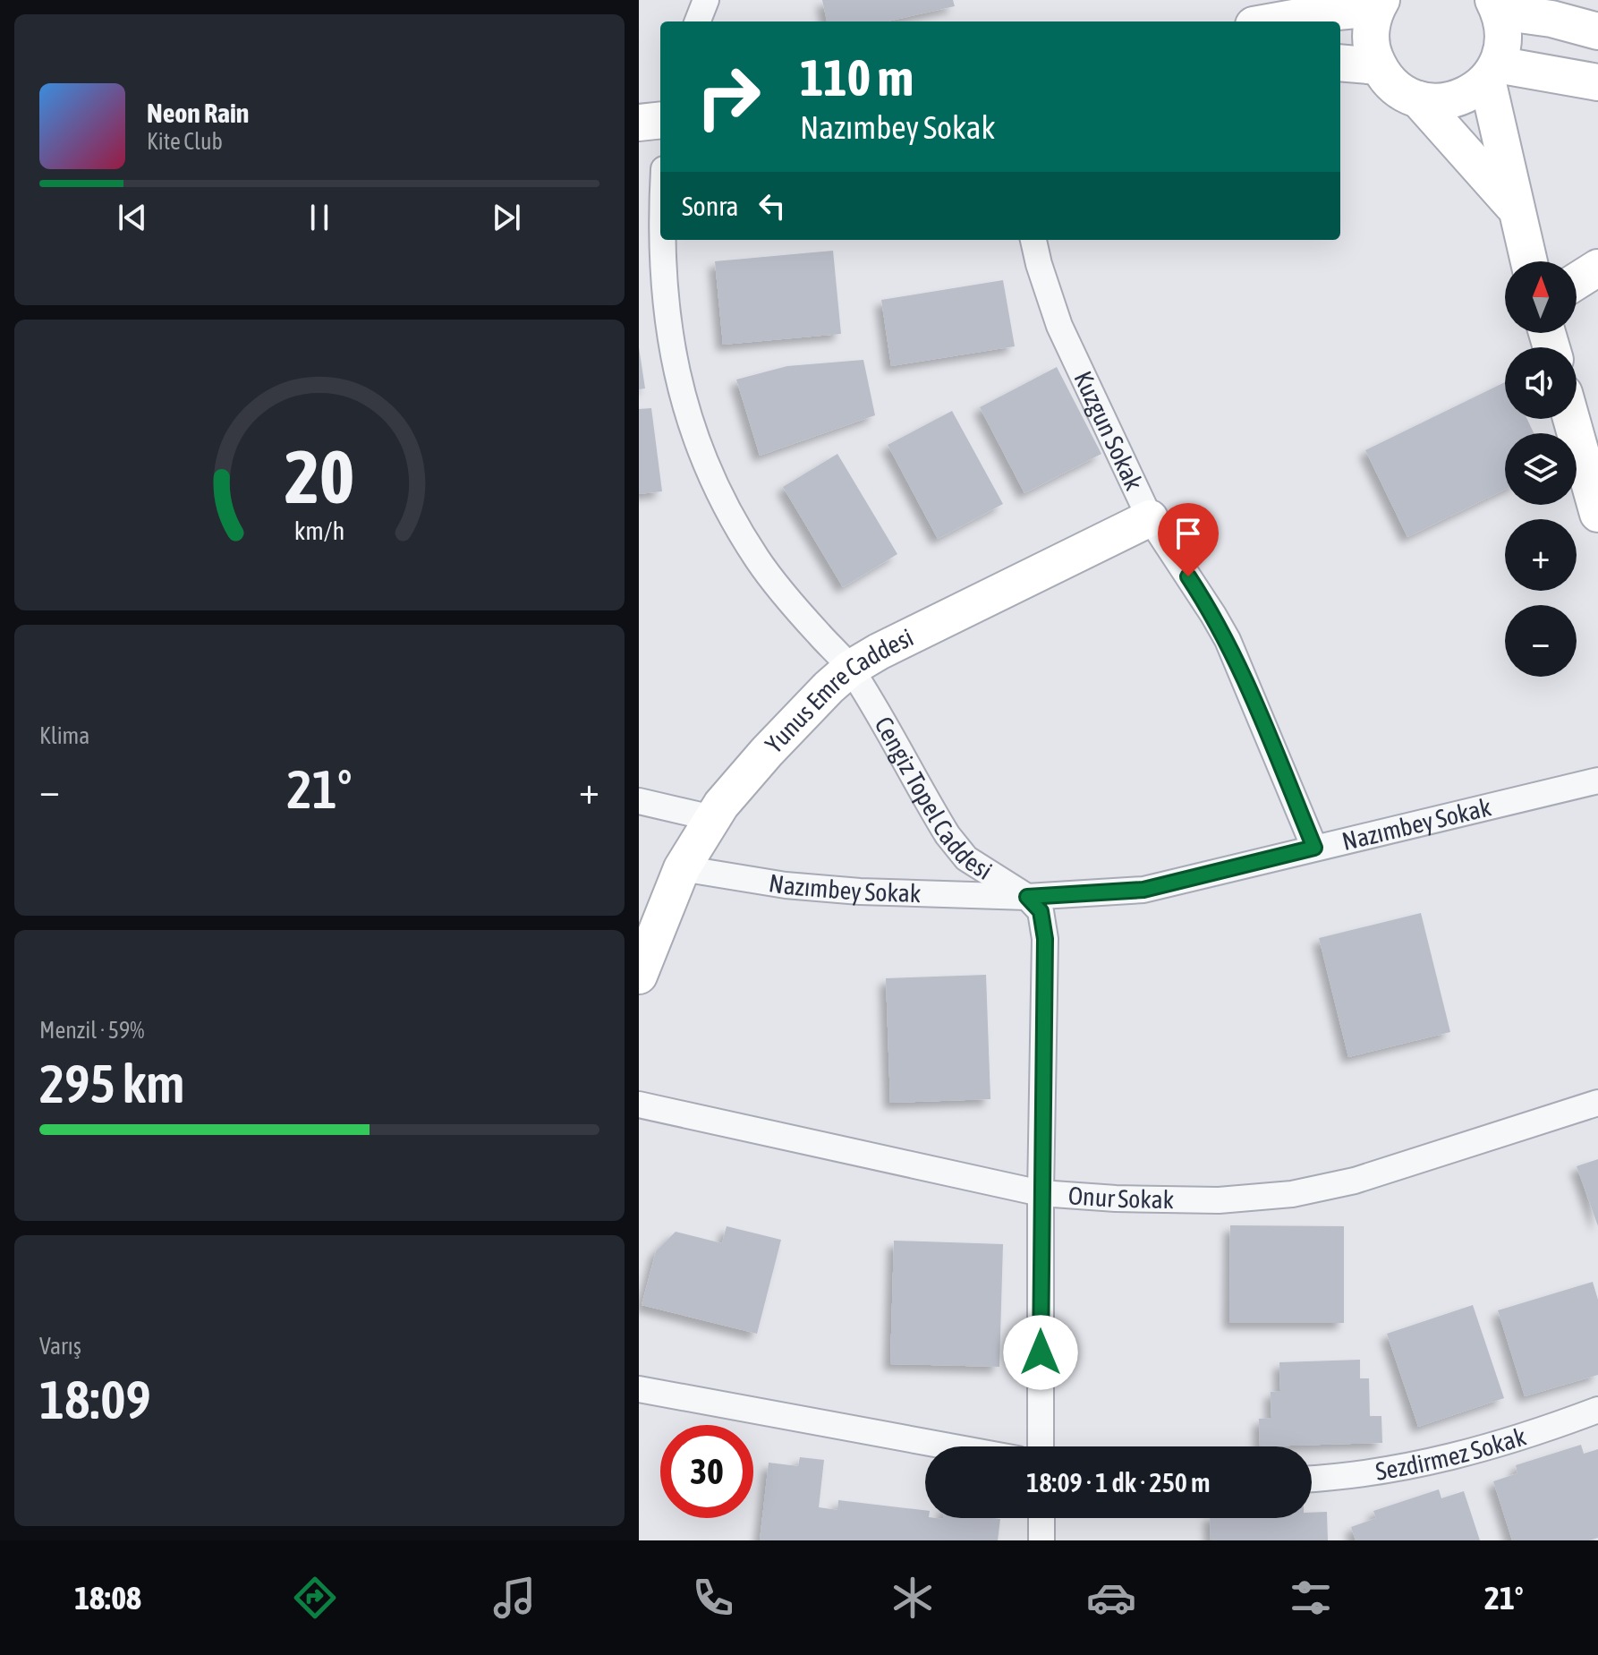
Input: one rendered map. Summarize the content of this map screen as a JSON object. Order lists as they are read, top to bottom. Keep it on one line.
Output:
{"streets":{"street":["Kuzgun Sokak","Yunus Emre Caddesi","Cengiz Topel Caddesi","Nazımbey Sokak","Onur Sokak","Sezdirmez Sokak"]},"crossings":[["Kuzgun Sokak","Yunus Emre Caddesi"],["Kuzgun Sokak","Nazımbey Sokak"],["Yunus Emre Caddesi","Cengiz Topel Caddesi"],["Yunus Emre Caddesi","Nazımbey Sokak"],["Cengiz Topel Caddesi","Nazımbey Sokak"],["Cengiz Topel Caddesi","Onur Sokak"]],"north":"top","page":{"turn":["110 m","Nazımbey Sokak"],"song":["Neon Rain","Kite Club"],"then":"Sonra","map_buttons":["+","−"],"tile":["Klima",["Menzil · 59%","295 km"],["Varış","18:09"]],"heat":["−","21°","+"],"limit":"30","trip":"18:09 · 1 dk · 250 m","tabs":["18:08","21°"],"gauge":["20","km/h"]}}
